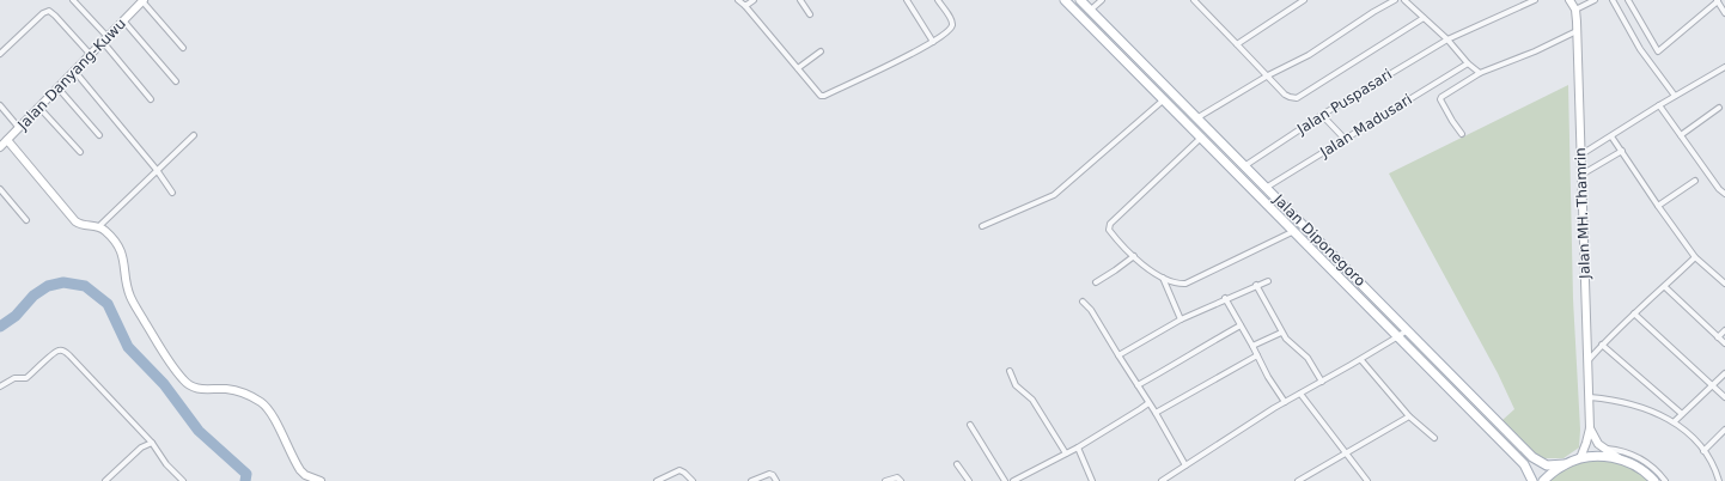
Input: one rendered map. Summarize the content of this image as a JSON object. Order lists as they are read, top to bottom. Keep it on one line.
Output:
{"streets":{"main road":["Jalan Danyang-Kuwu","Jalan MH. Thamrin","Jalan Diponegoro"],"street":["Jalan Puspasari","Jalan Madusari"]},"crossings":[["Jalan Puspasari","Jalan Diponegoro"],["Jalan Madusari","Jalan Diponegoro"]]}
